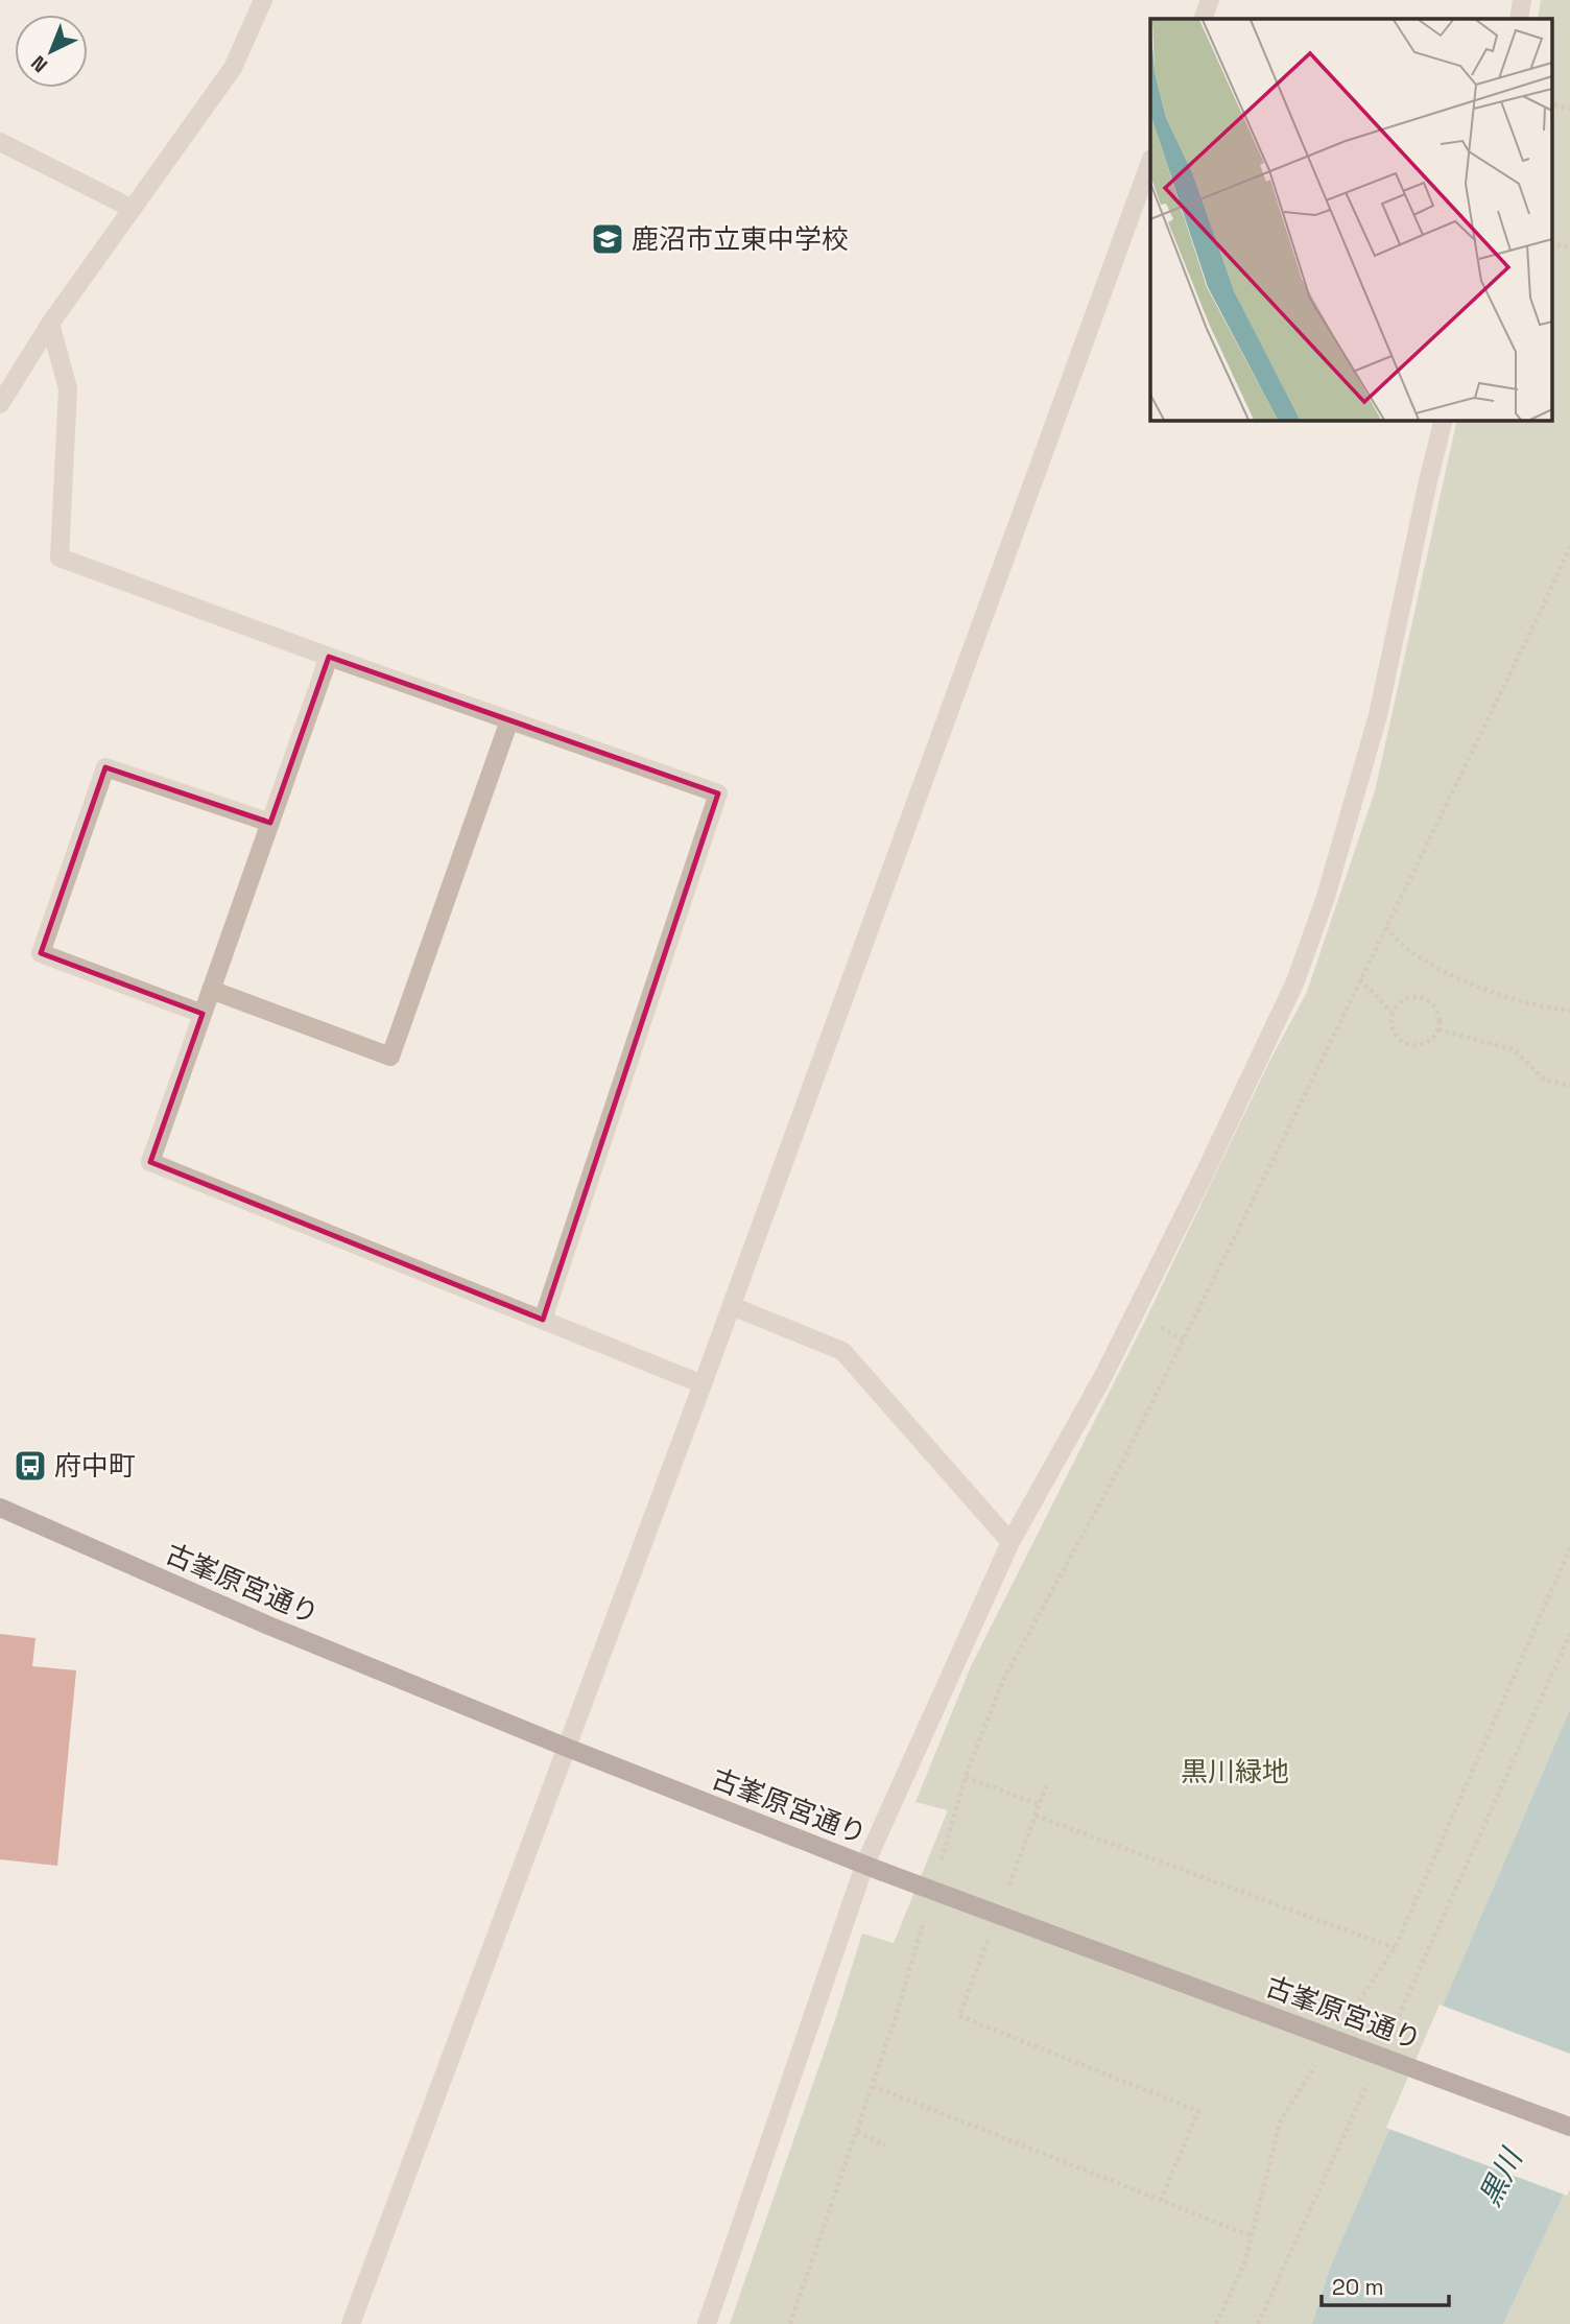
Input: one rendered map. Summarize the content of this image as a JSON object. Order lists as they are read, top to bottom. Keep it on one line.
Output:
{"streets":{"main road":["古峯原宮通り"]},"water":["黒川"],"parks":["黒川緑地"],"places":{"school or university":["鹿沼市立東中学校"],"bus stop":["府中町"]},"scale_bar":"20 m","north":"bottom left"}
